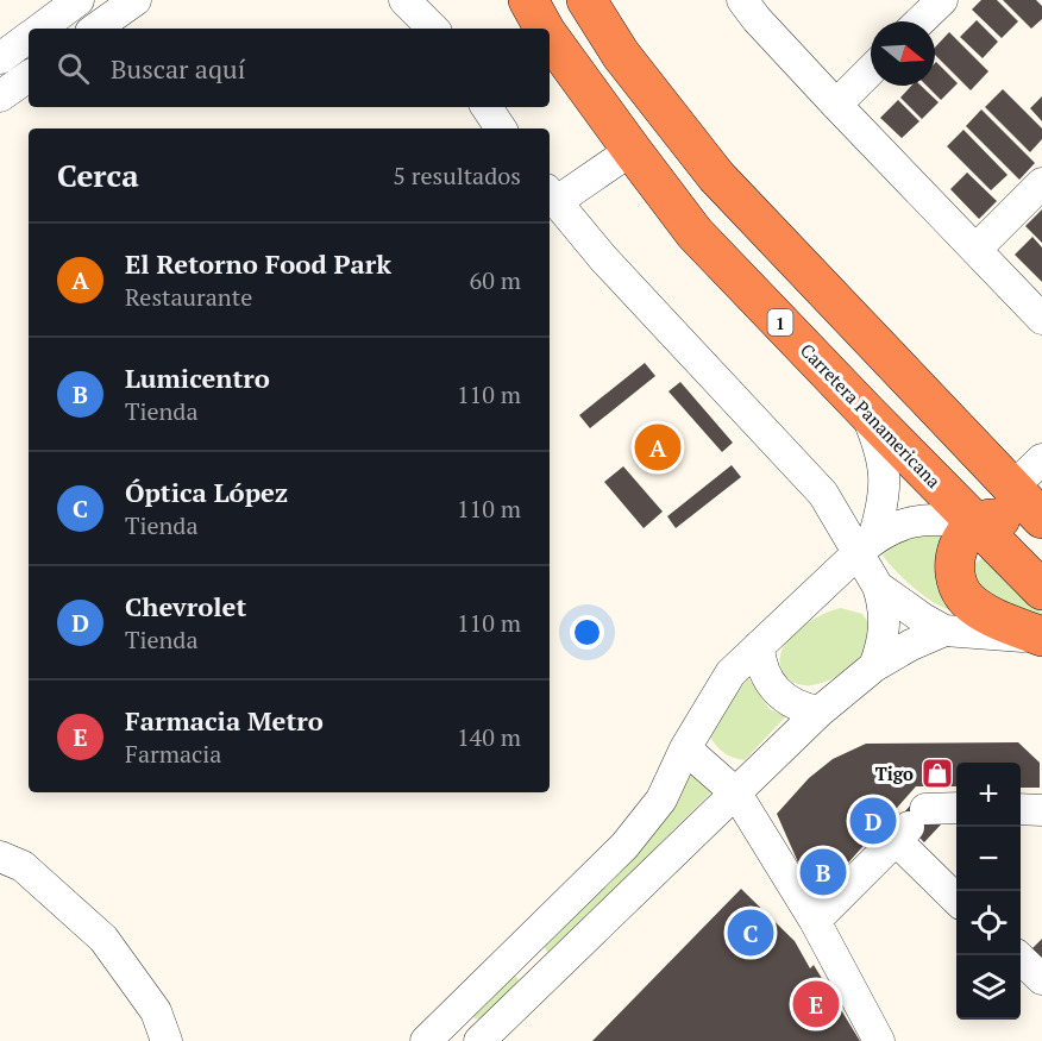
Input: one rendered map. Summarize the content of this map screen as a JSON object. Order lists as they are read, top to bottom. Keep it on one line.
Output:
{"streets":{"highway":["1","Carretera Panamericana"]},"places":{"shop":["Tigo"]},"north":"right","page":{"search":"Buscar aquí","heading":["Cerca","5 resultados"],"list":[{"mark":"A","name":"El Retorno Food Park","note":"Restaurante","value":"60 m"},{"mark":"B","name":"Lumicentro","note":"Tienda","value":"110 m"},{"mark":"C","name":"Óptica López","note":"Tienda","value":"110 m"},{"mark":"D","name":"Chevrolet","note":"Tienda","value":"110 m"},{"mark":"E","name":"Farmacia Metro","note":"Farmacia","value":"140 m"}],"pins":["A","D","B","C","E"],"map_buttons":["+","−"]}}
